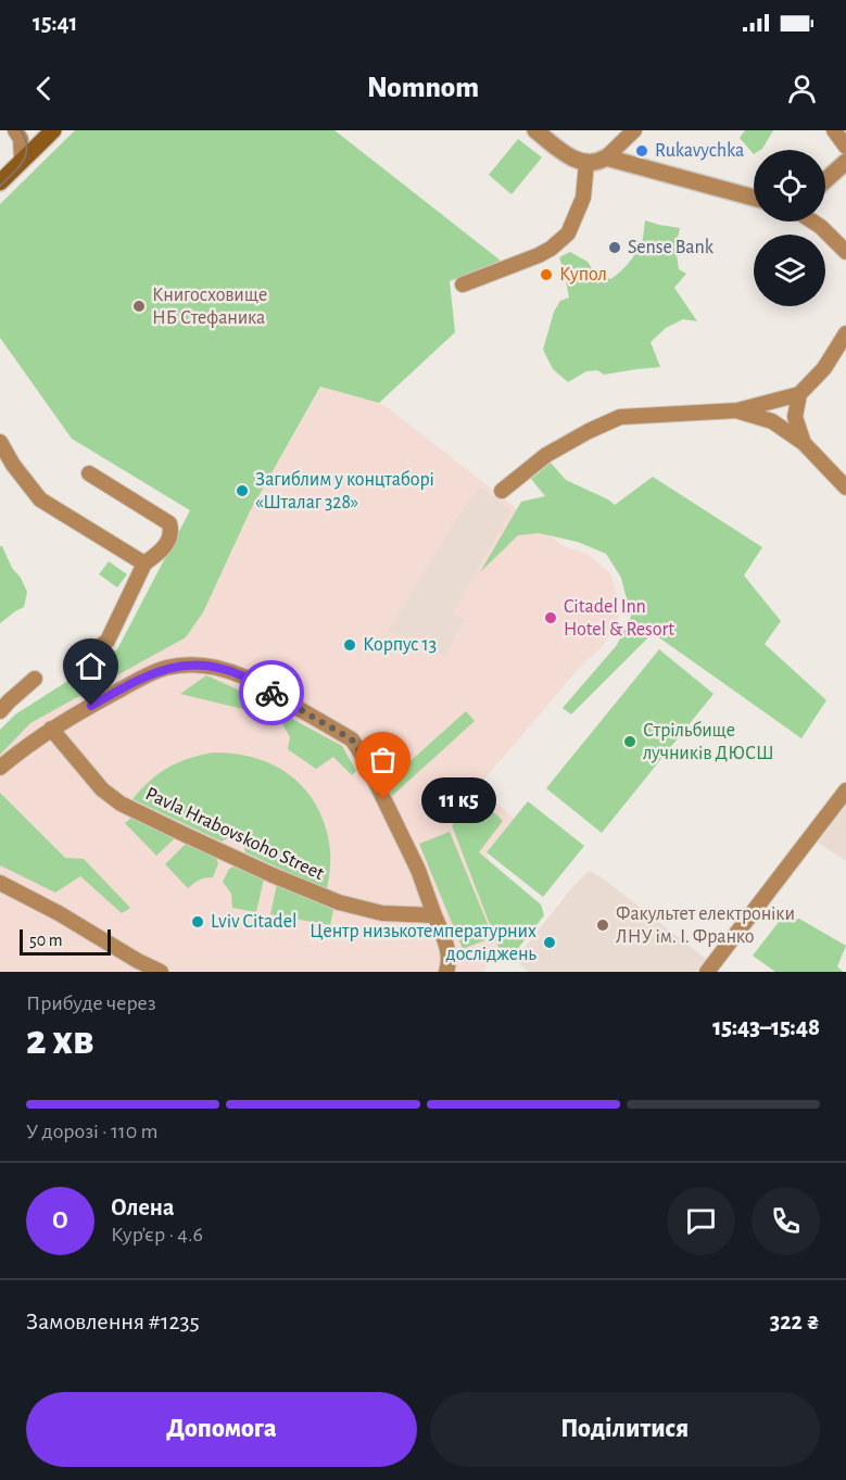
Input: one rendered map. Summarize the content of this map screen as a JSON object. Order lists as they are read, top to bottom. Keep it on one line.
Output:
{"streets":{"street":["Pavla Hrabovskoho Street"]},"places":["Rukavychka","Sense Bank","Купол","Книгосховище НБ Стефаника","Загиблим у концтаборі «Шталаг 328»","Citadel Inn Hotel & Resort","Корпус 13","Стрільбище лучників ДЮСШ","11 к5","Lviv Citadel","Факультет електроніки ЛНУ ім. І. Франко","Центр низькотемпературних досліджень"],"scale_bar":"50 m","page":{"status":"15:41","header":"Nomnom","bubble":"11 к5","scale":"50 m","heading":["2 хв","Прибуде через","15:43–15:48"],"panel":["Олена","Кур’єр · 4.6","Замовлення #1235","322 ₴"],"bar":"У дорозі · 110 m","round":"О","buttons":["Допомога","Поділитися"]}}
